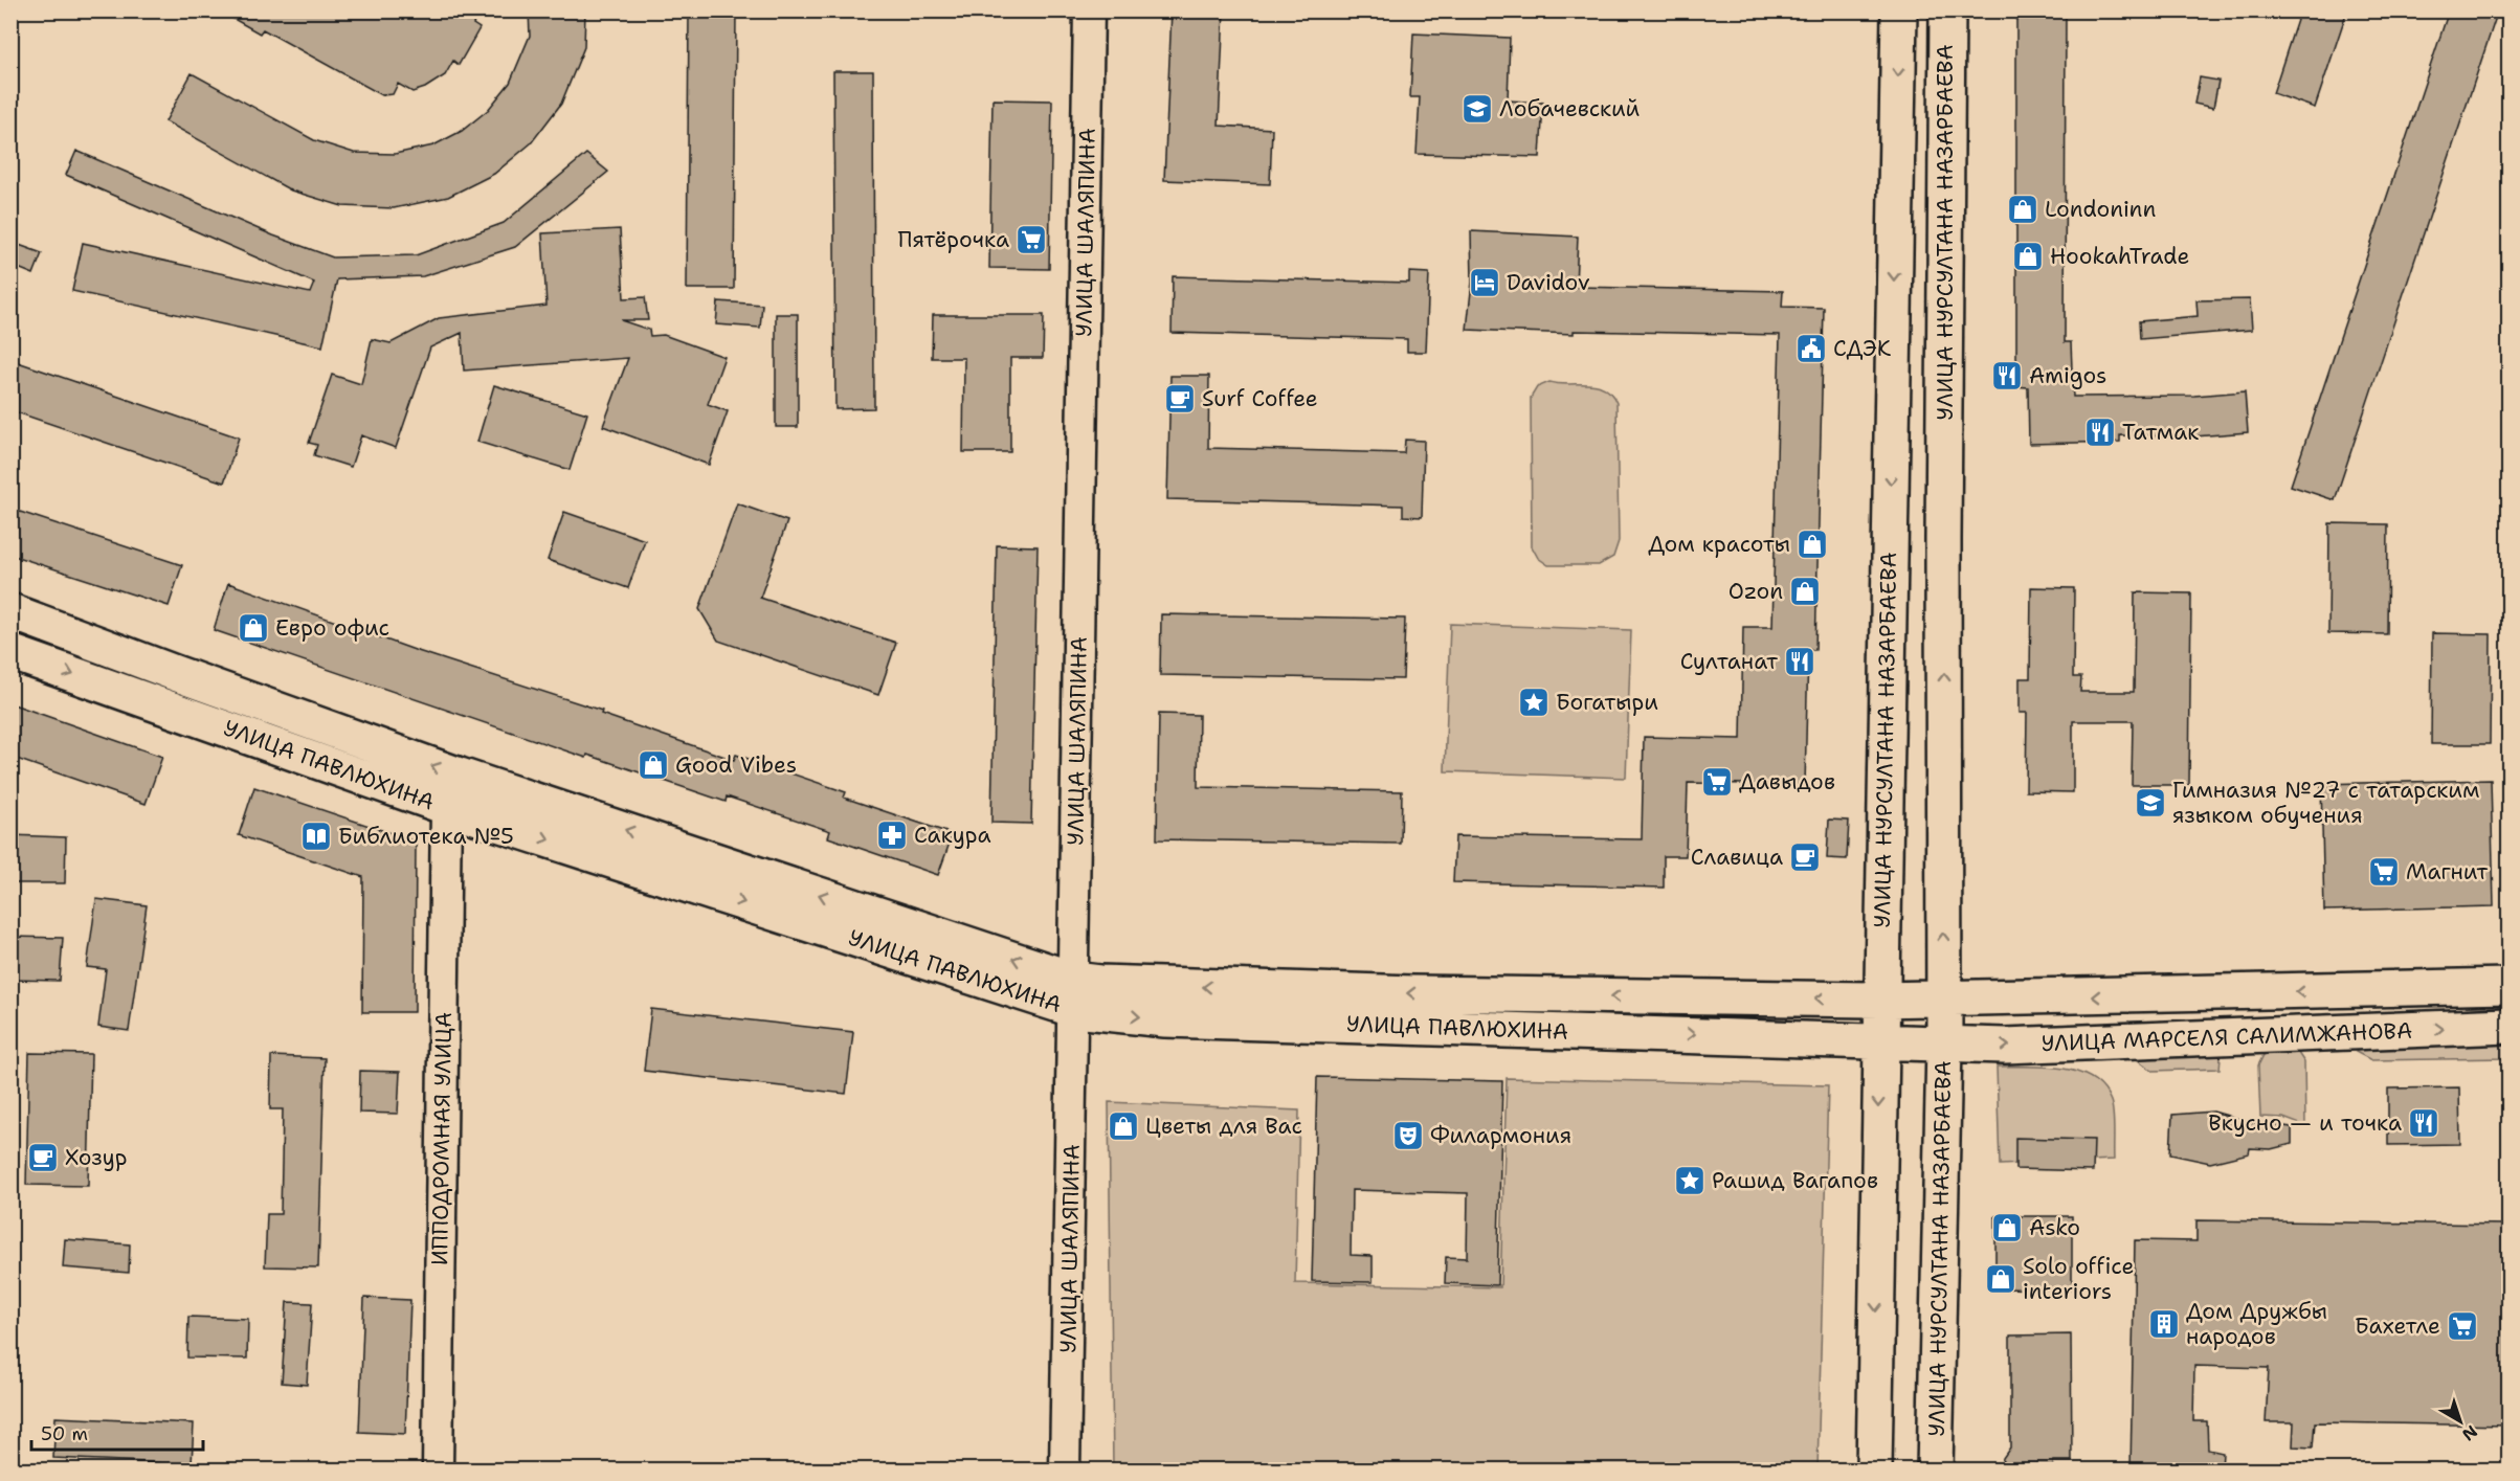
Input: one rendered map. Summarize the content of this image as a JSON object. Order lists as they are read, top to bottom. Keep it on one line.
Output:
{"streets":{"main road":["УЛИЦА НУРСУЛТАНА НАЗАРБАЕВА","УЛИЦА ПАВЛЮХИНА","УЛИЦА МАРСЕЛЯ САЛИМЖАНОВА"],"street":["УЛИЦА ШАЛЯПИНА","ИППОДРОМНАЯ УЛИЦА"]},"crossings":[["УЛИЦА ШАЛЯПИНА","УЛИЦА ПАВЛЮХИНА"],["УЛИЦА НУРСУЛТАНА НАЗАРБАЕВА","УЛИЦА ПАВЛЮХИНА"],["УЛИЦА НУРСУЛТАНА НАЗАРБАЕВА","УЛИЦА МАРСЕЛЯ САЛИМЖАНОВА"],["УЛИЦА ПАВЛЮХИНА","УЛИЦА МАРСЕЛЯ САЛИМЖАНОВА"],["УЛИЦА ПАВЛЮХИНА","ИППОДРОМНАЯ УЛИЦА"]],"one_way":["УЛИЦА МАРСЕЛЯ САЛИМЖАНОВА"],"places":{"school or university":["Лобачевский","Гимназия №27 с татарским языком обучения"],"shop":["Londoninn","HookahTrade","Дом красоты","Ozon","Евро офис","Good Vibes","Цветы для Вас","Asko","Solo office interiors"],"supermarket":["Пятёрочка","Давыдов","Магнит","Бахетле"],"hotel":["Davidov"],"public building":["СДЭК"],"restaurant":["Amigos","Татмак","Султанат","Вкусно — и точка"],"cafe":["Surf Coffee","Славица","Хозур"],"place":["Богатыри","Рашид Вагапов"],"pharmacy":["Сакура"],"library":["Библиотека №5"],"theatre":["Филармония"],"building":["Дом Дружбы народов"]},"scale_bar":"50 m","north":"bottom right"}
